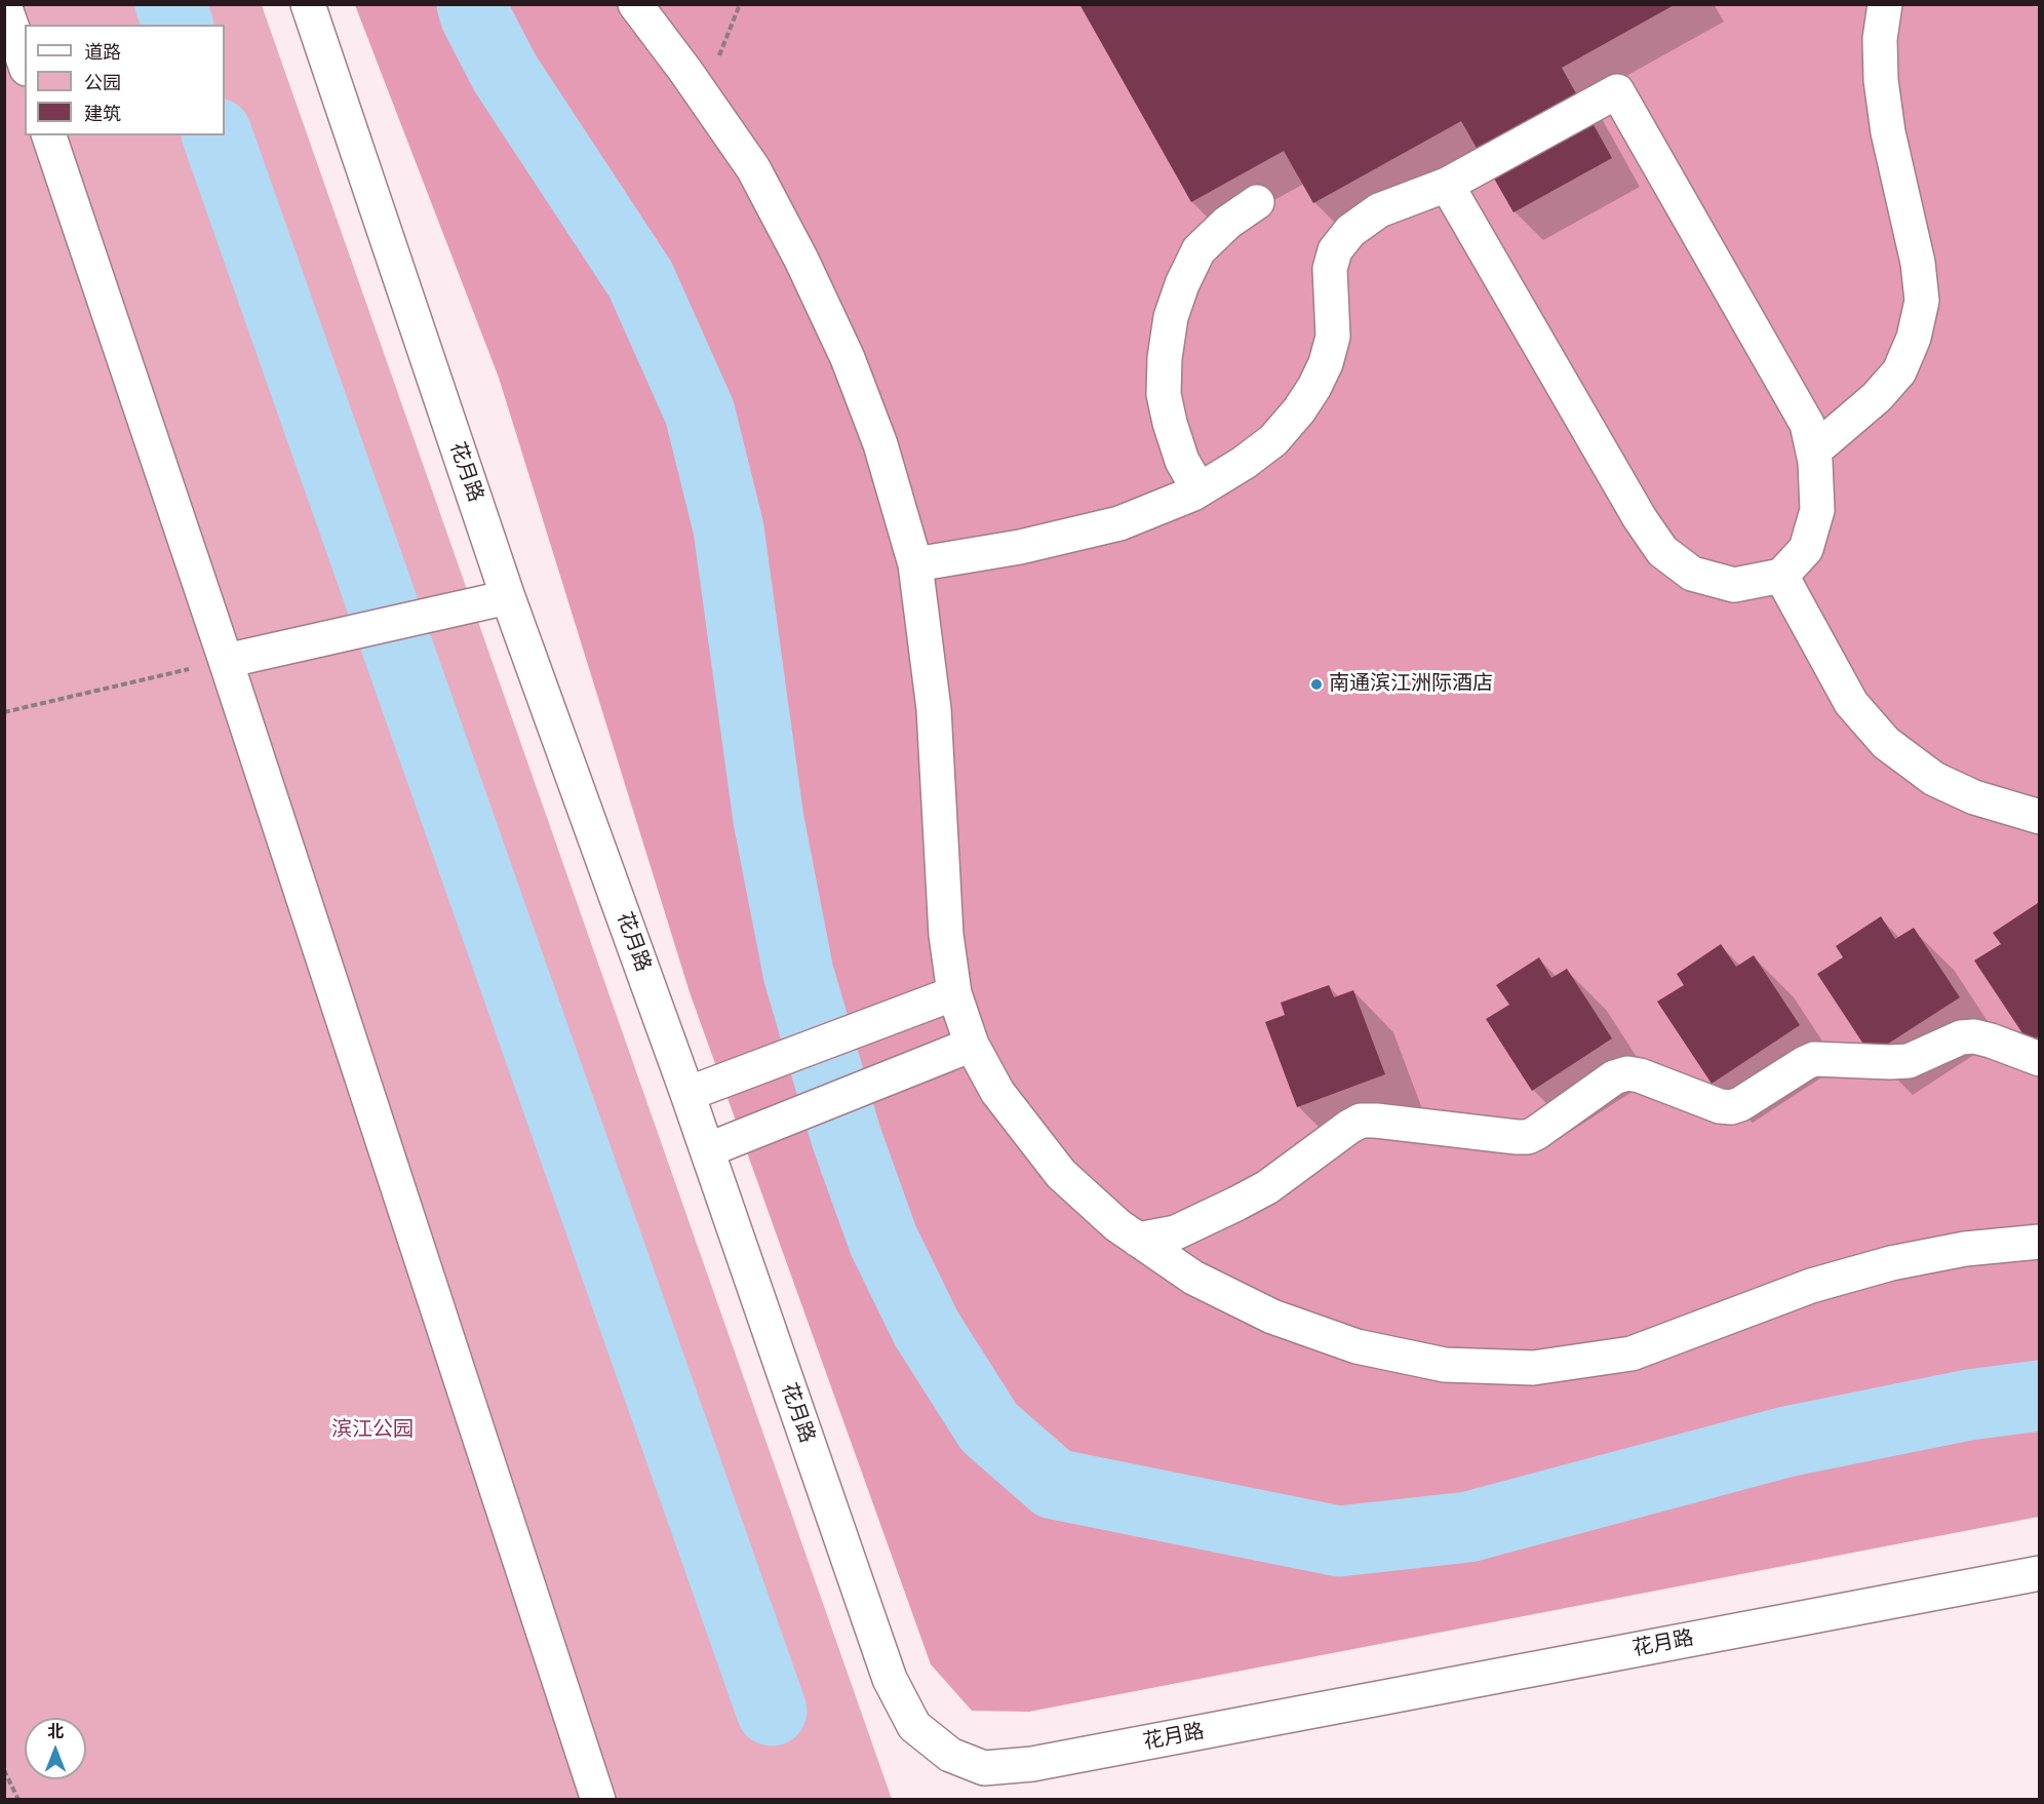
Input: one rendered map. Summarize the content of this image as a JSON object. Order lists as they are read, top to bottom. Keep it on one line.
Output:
{"streets":{"street":["花月路"]},"parks":["滨江公园"],"places":["南通滨江洲际酒店"],"legend":["道路","公园","建筑"],"north":"top"}
